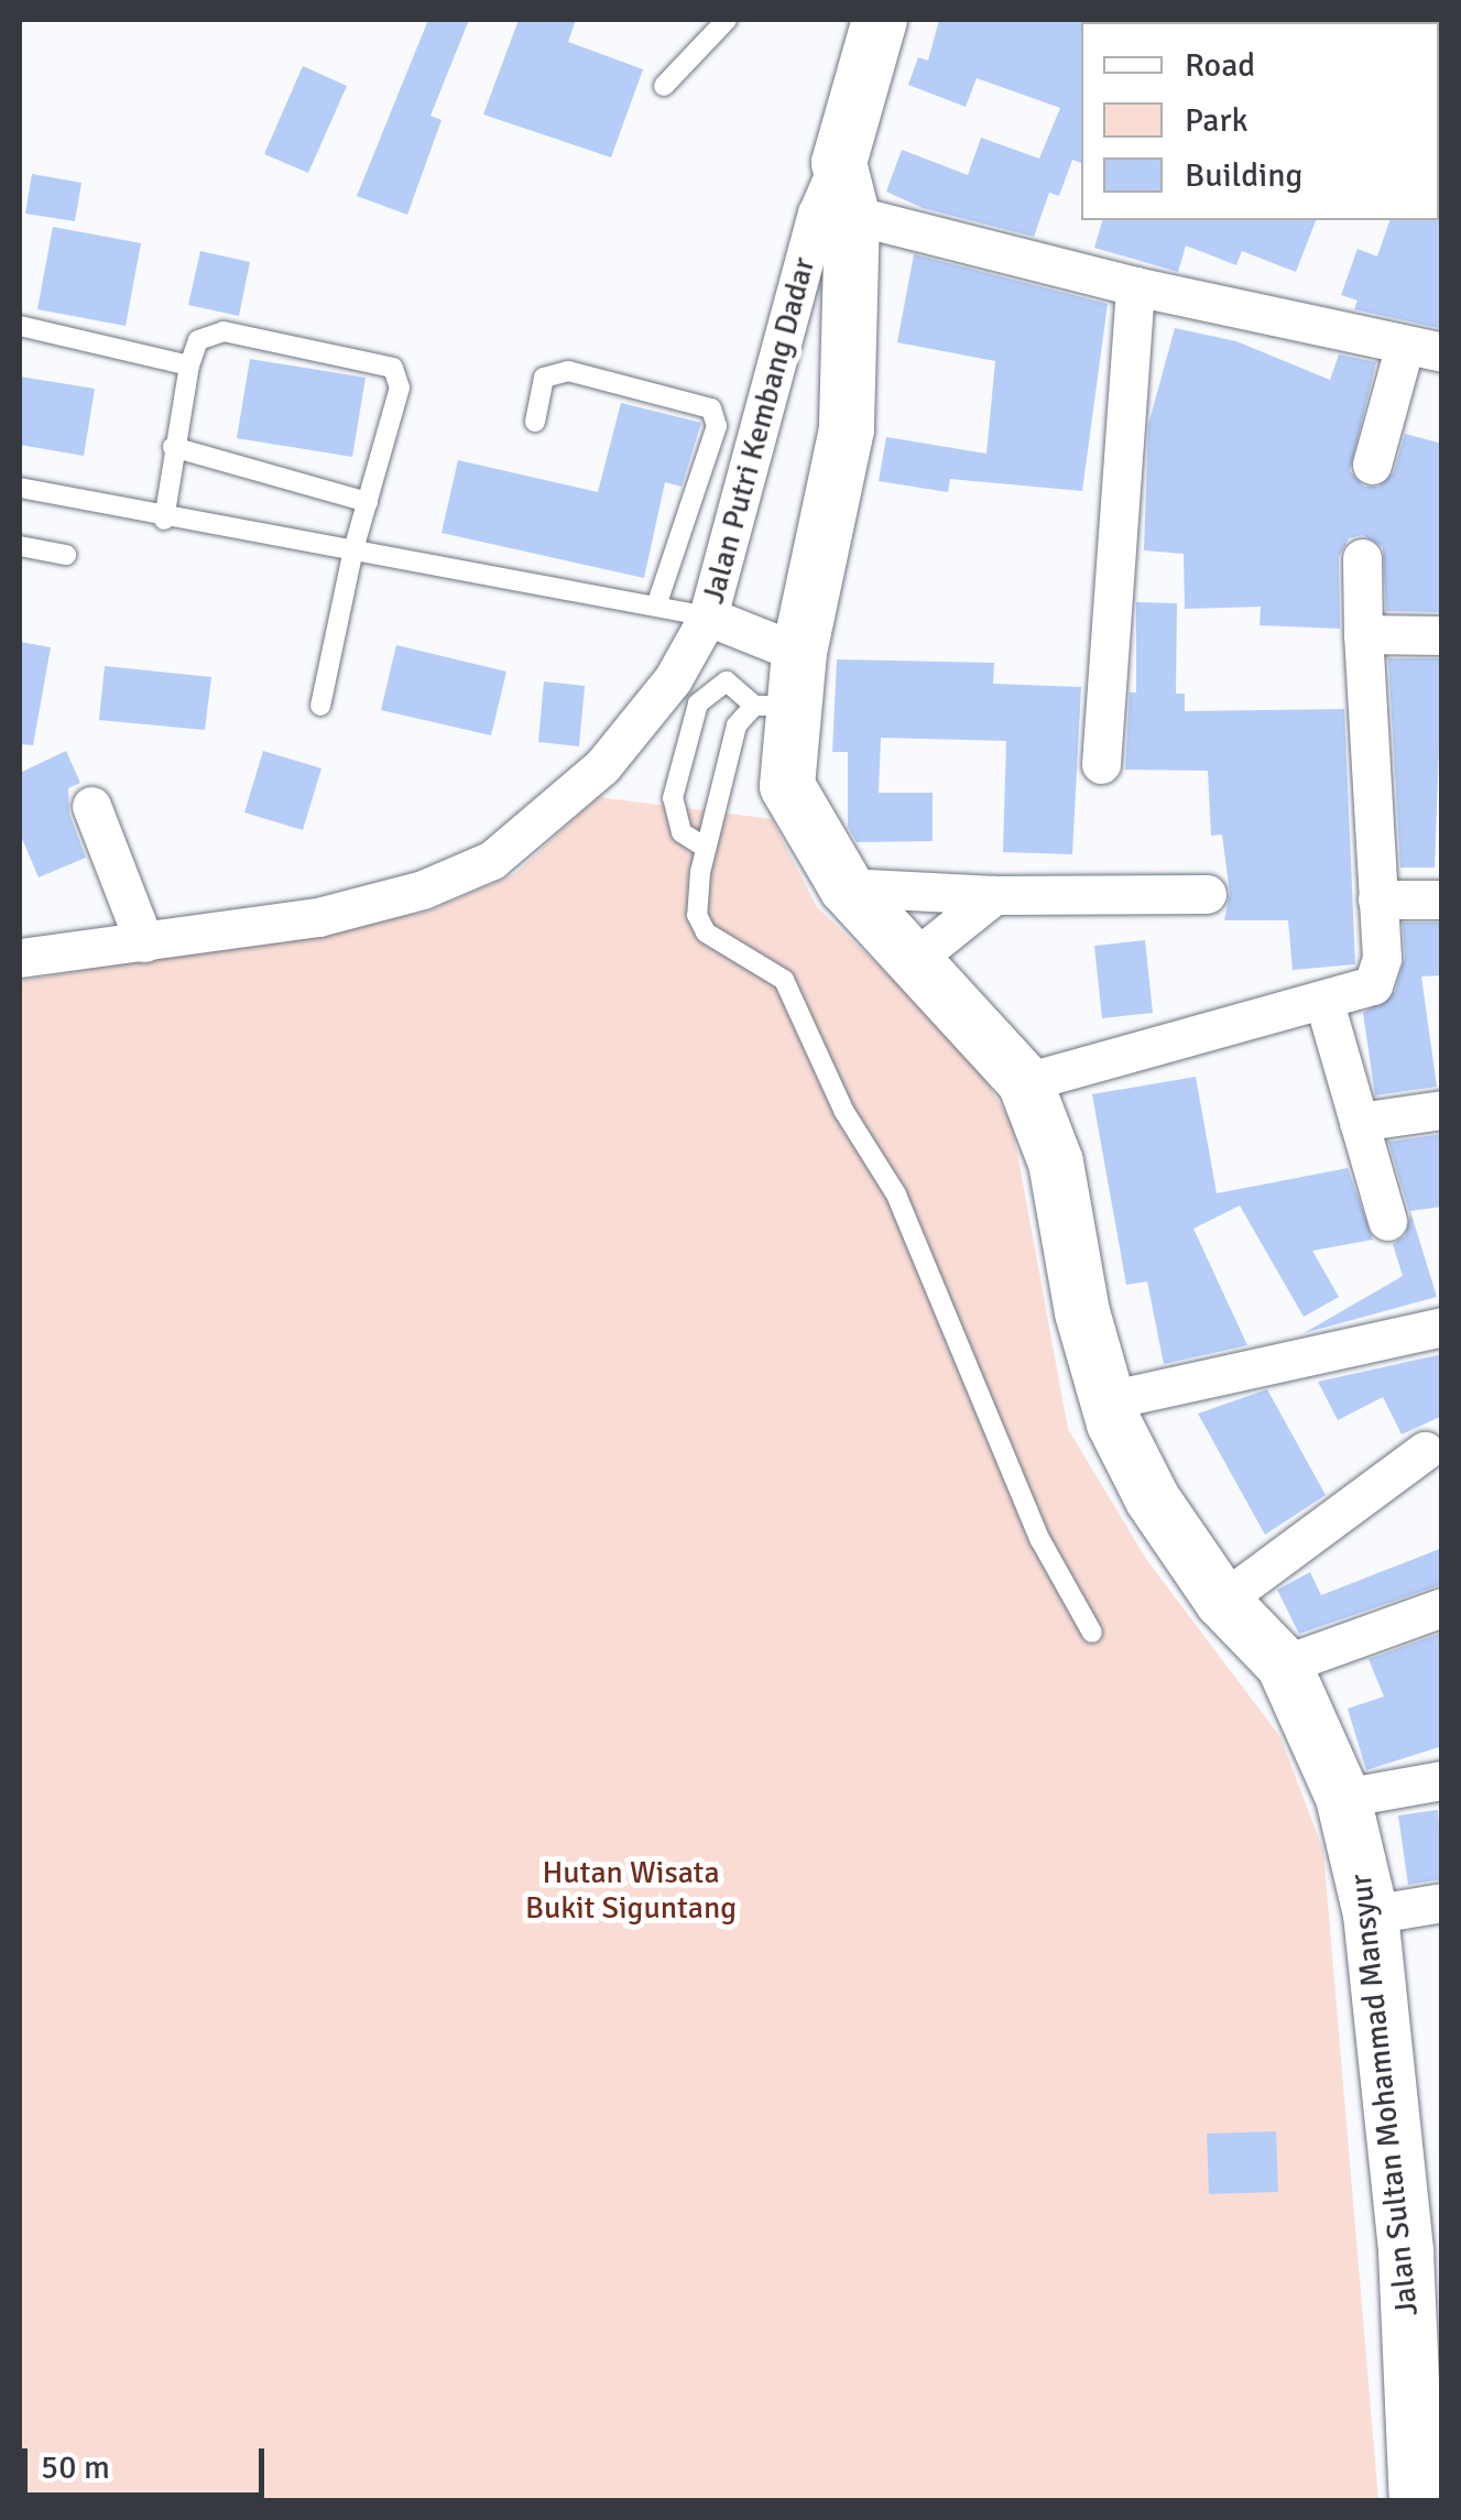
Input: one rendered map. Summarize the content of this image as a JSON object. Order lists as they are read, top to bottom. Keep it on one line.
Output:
{"streets":{"street":["Jalan Putri Kembang Dadar","Jalan Sultan Mohammad Mansyur"]},"crossings":[["Jalan Putri Kembang Dadar","Jalan Sultan Mohammad Mansyur"]],"parks":["Hutan Wisata Bukit Siguntang"],"legend":["Road","Park","Building"],"scale_bar":"50 m"}
